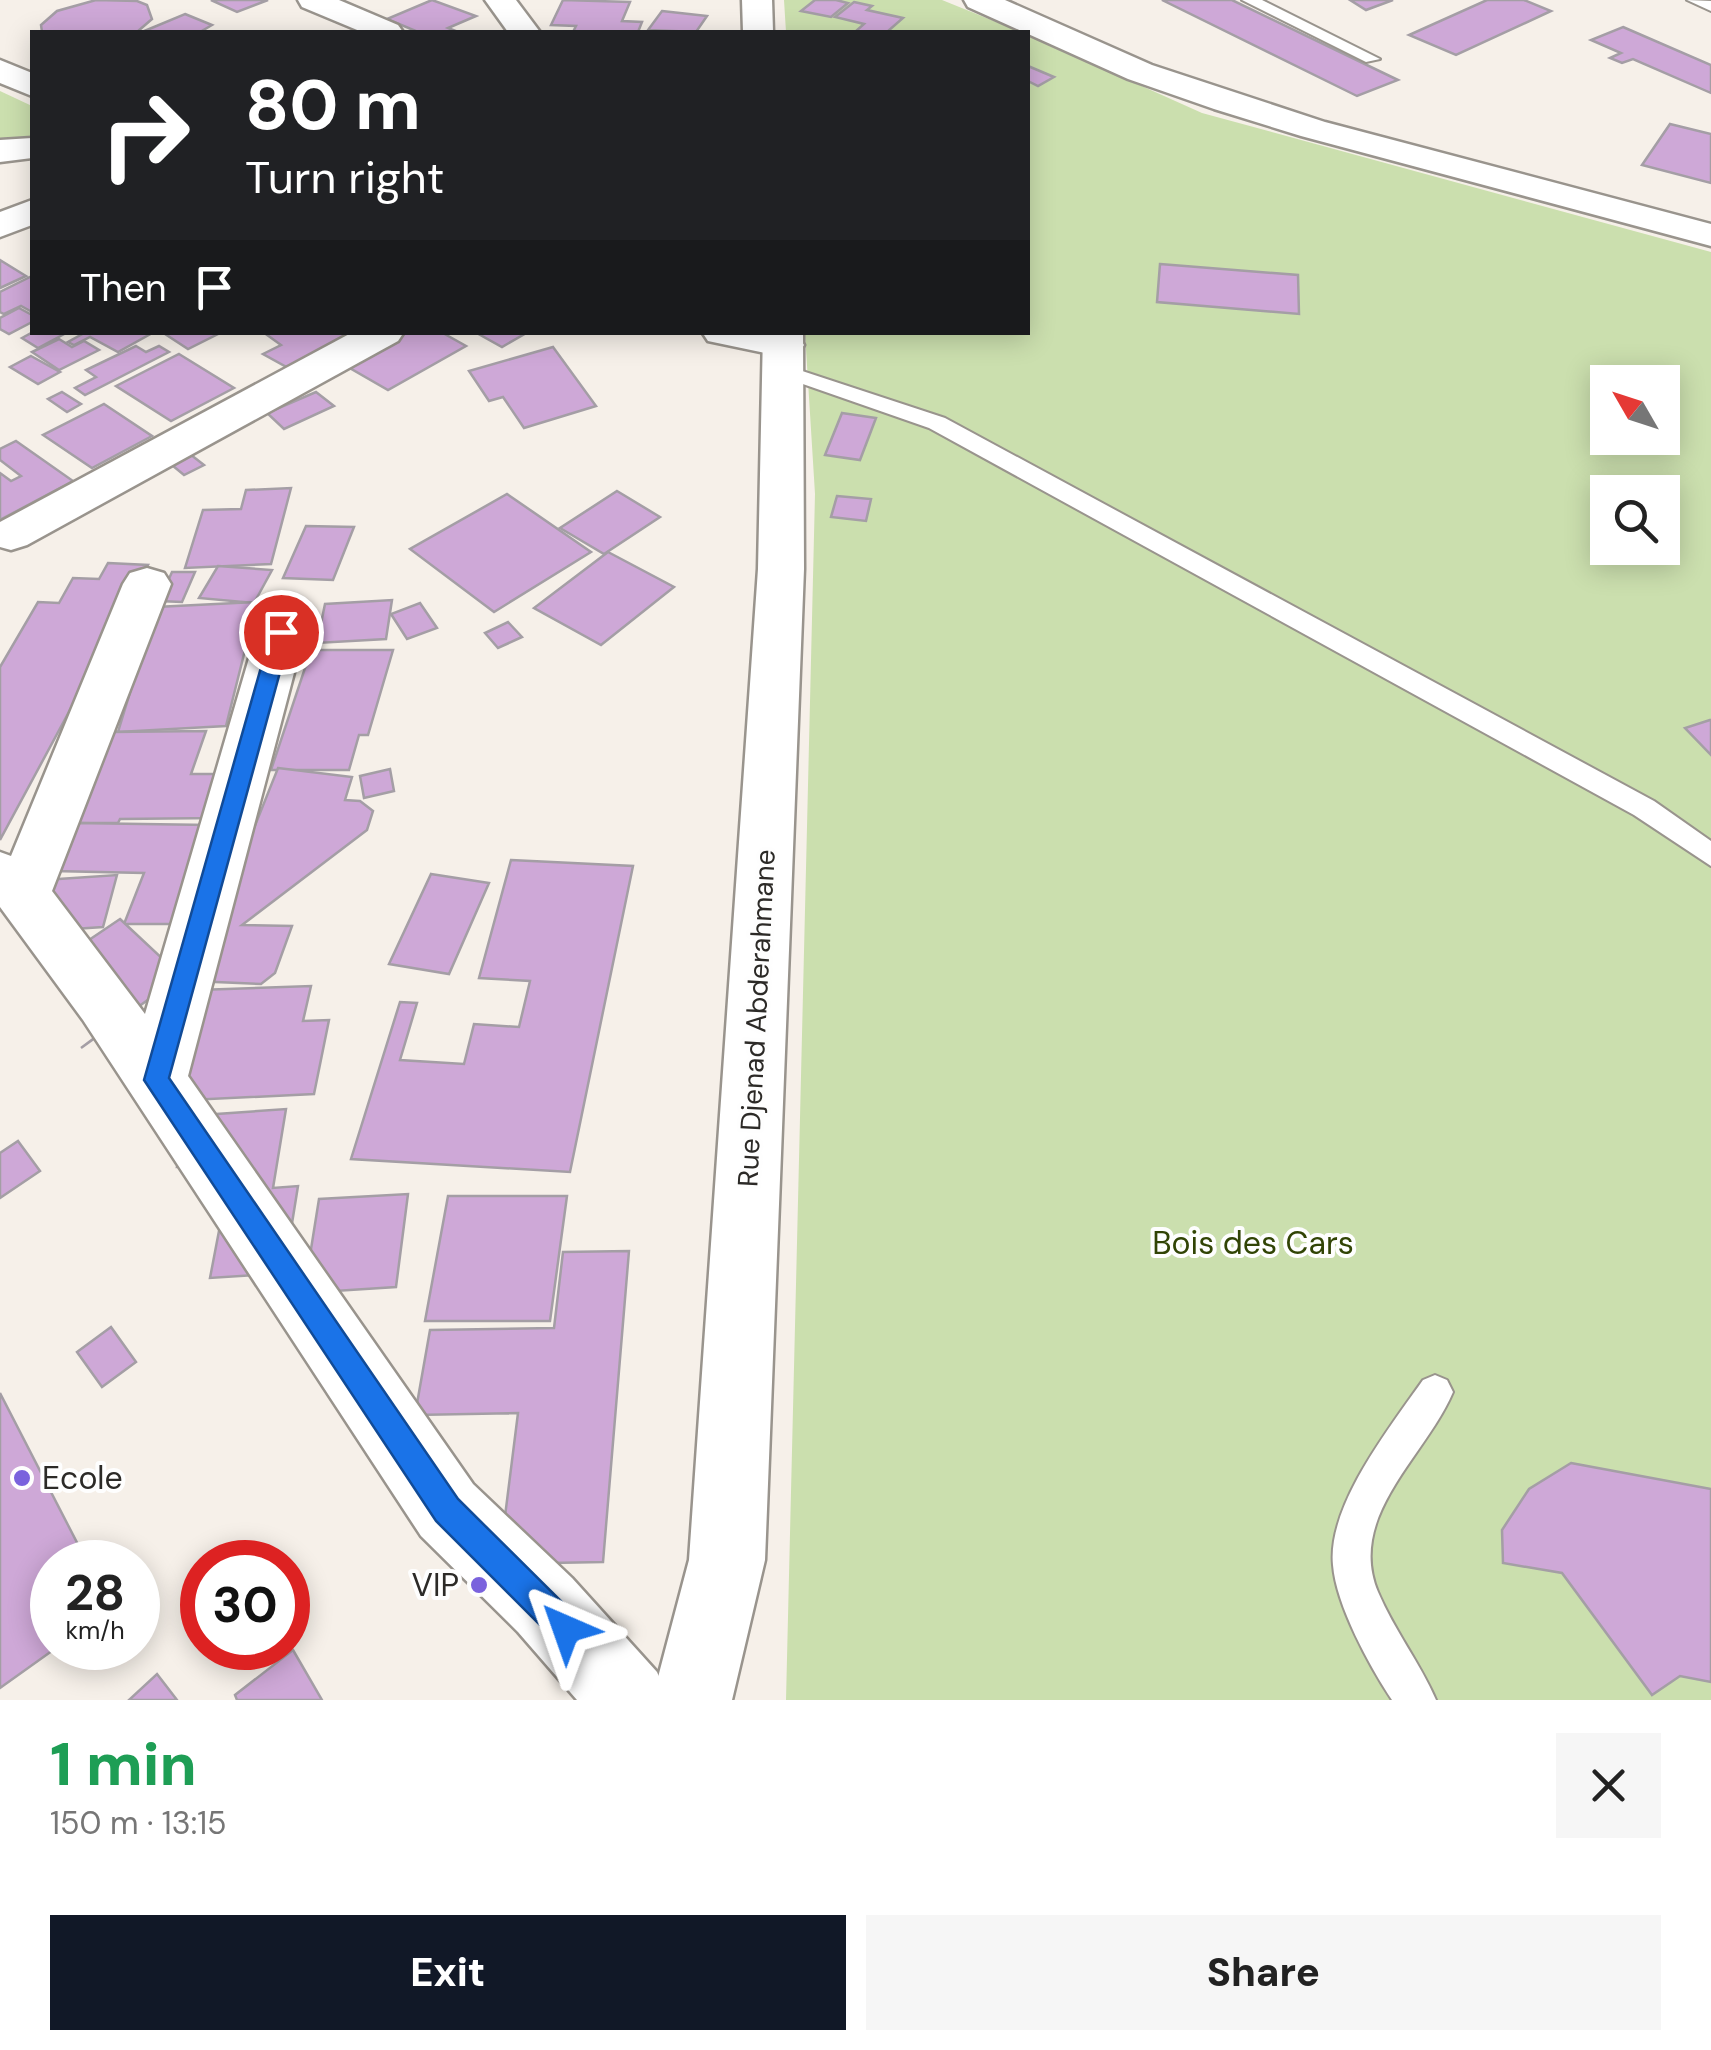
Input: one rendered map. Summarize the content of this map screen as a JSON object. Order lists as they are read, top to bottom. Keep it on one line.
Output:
{"streets":{"street":["Rue Djenad Abderahmane"]},"parks":["Bois des Cars"],"places":["Ecole","VIP"],"north":"top left","page":{"turn":["80 m","Turn right"],"then":"Then","speed":"28 km/h","limit":"30","heading":["1 min","150 m · 13:15"],"buttons":["Exit","Share"]}}
